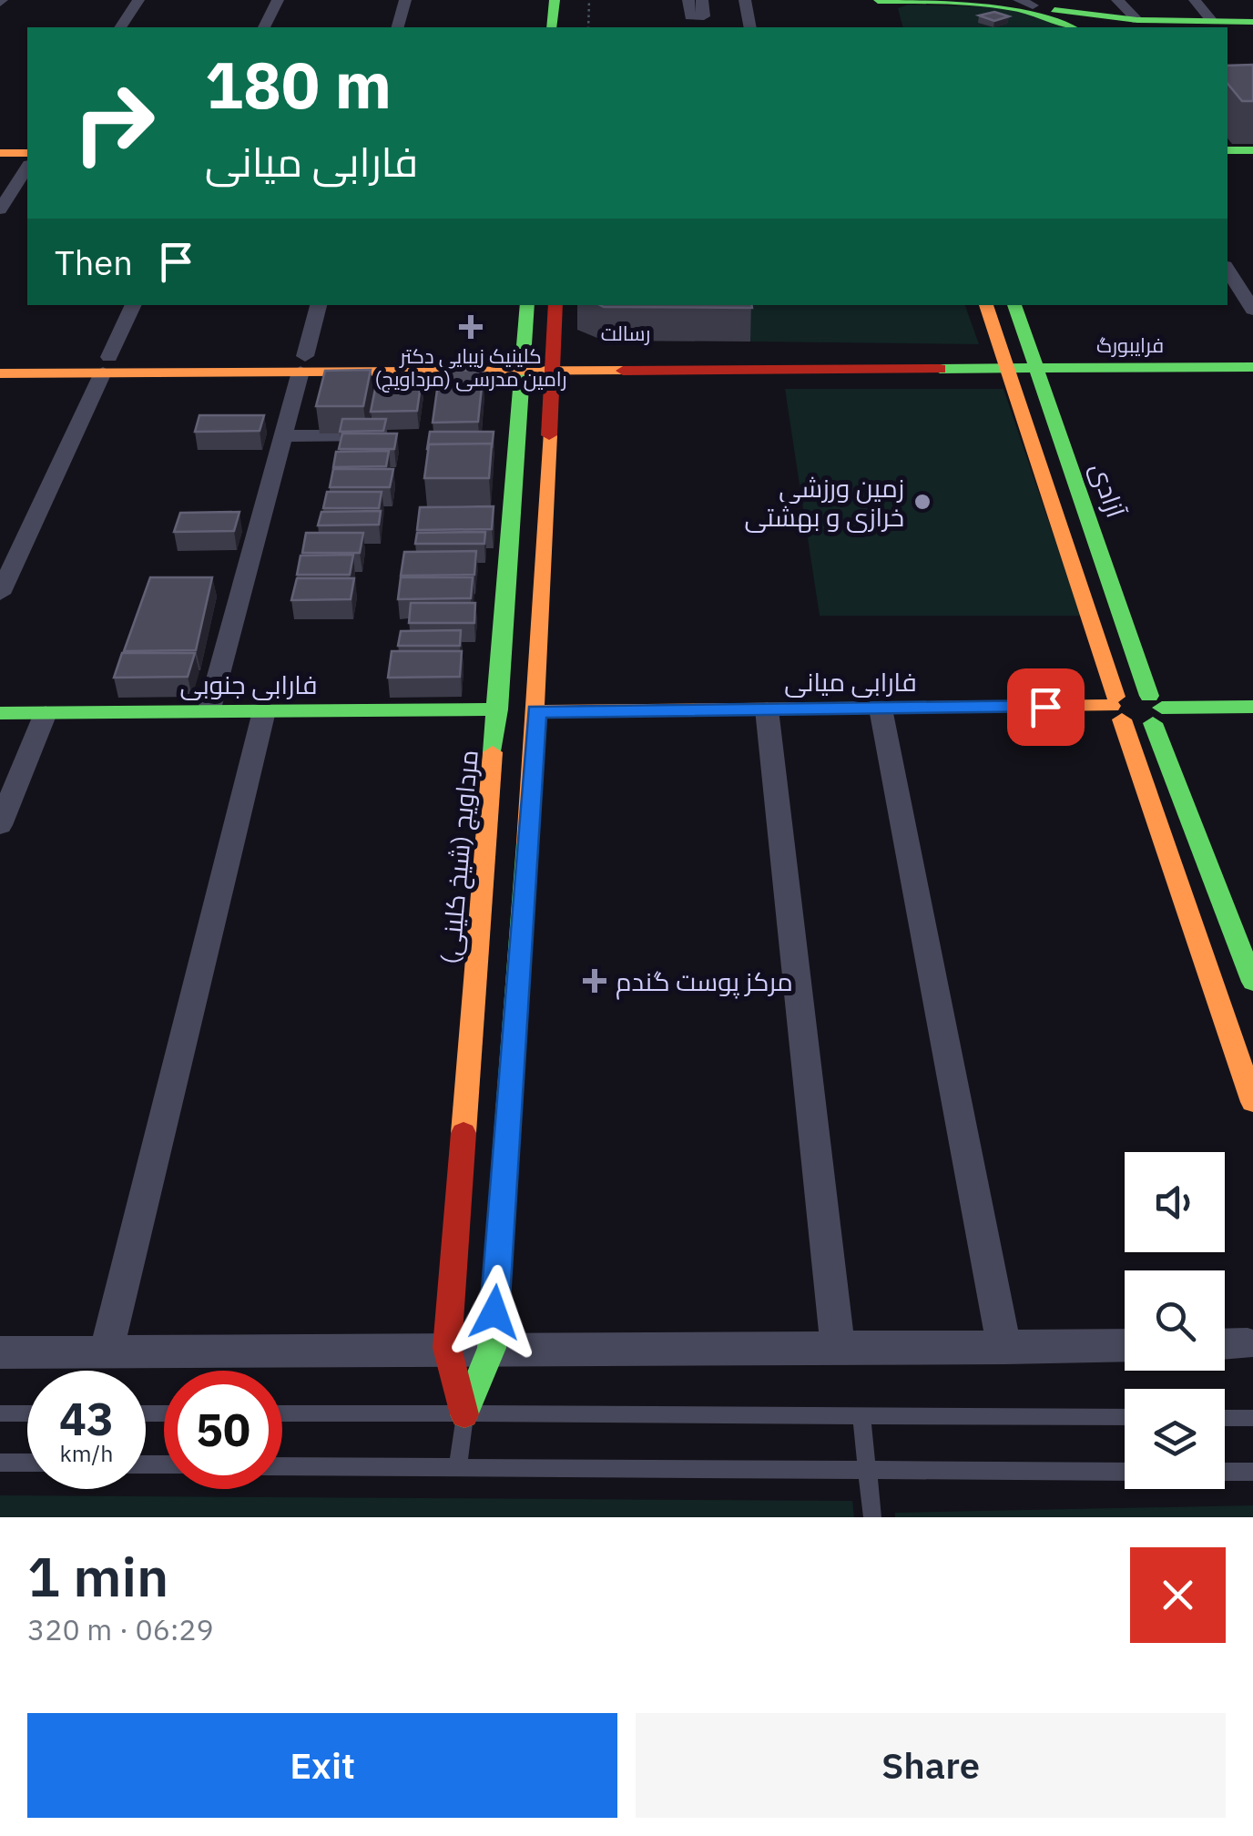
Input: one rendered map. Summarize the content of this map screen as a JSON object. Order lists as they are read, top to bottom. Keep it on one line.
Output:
{"streets":{"main road":["رسالت","فرایبورگ","آزادی","فارابی میانی","فارابی جنوبی","مرداویج (شیخ کلینی)"]},"crossings":[["رسالت","فرایبورگ"],["رسالت","مرداویج (شیخ کلینی)"],["فرایبورگ","آزادی"],["فارابی جنوبی","مرداویج (شیخ کلینی)"]],"places":{"health":["کلینیک زیبایی دکتر رامین مدرسی (مرداویج)","مرکز پوست گندم"],"other":["زمین ورزشی خرازی و بهشتی"]},"page":{"turn":["180 m","فارابی میانی"],"then":"Then","speed":"43 km/h","limit":"50","heading":["1 min","320 m · 06:29"],"buttons":["Exit","Share"]}}
